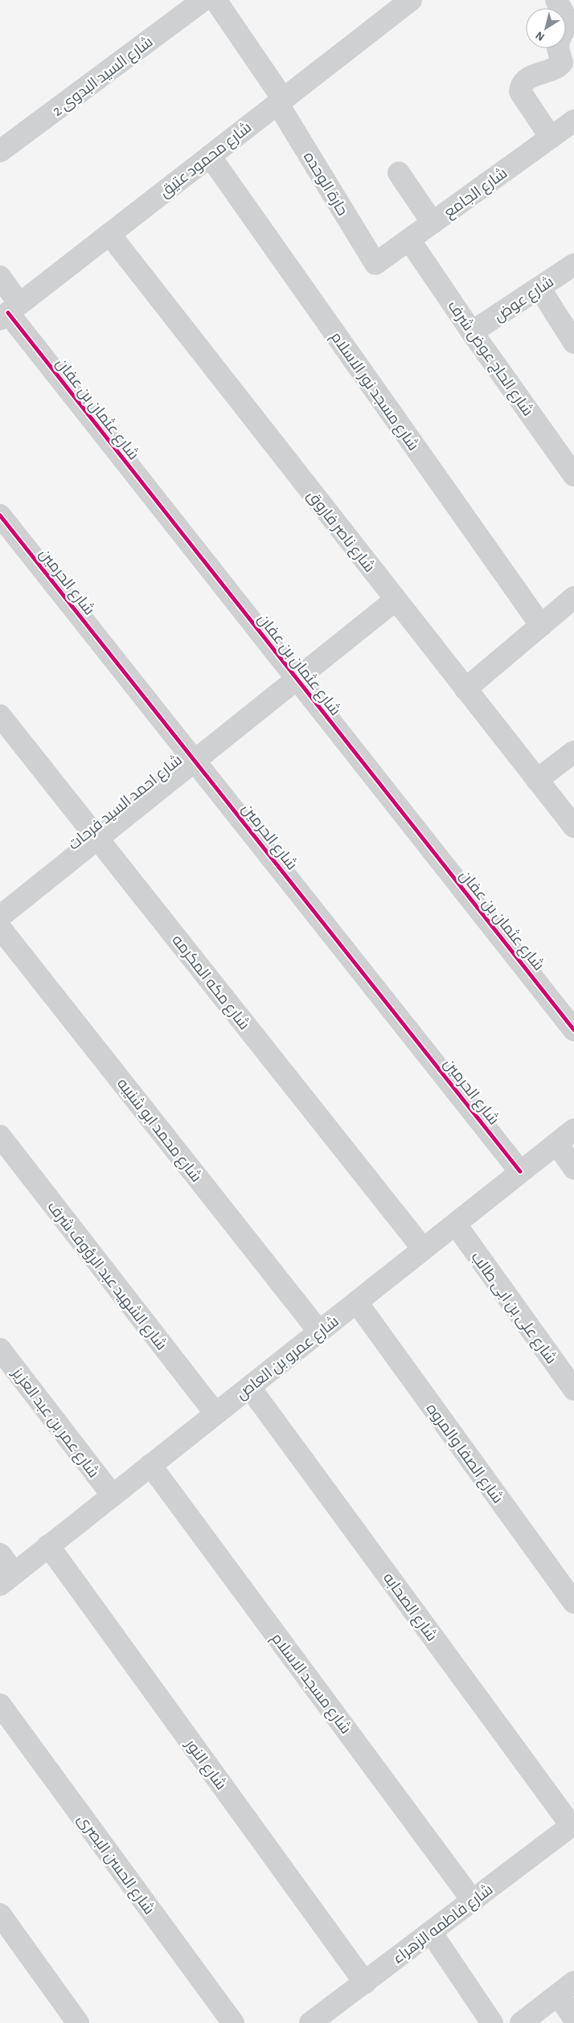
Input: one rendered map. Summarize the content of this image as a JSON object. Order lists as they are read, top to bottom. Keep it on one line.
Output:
{"streets":{"street":["شارع السيد البدوى 2","شارع محمود عتيق","حارة الوحده","شارع الجامع","شارع عوض","شارع الحاج عوض شرف","شارع مسجد نور الاسلام","شارع عثمان بن عفان","شارع ناصر فاروق","شارع الحرمين","شارع احمد السيد فرحات","شارع مكه المكرمه","شارع محمد ابو شنيبه","شارع الشهيد عبد الرؤوف شرف","شارع على بن ابى طالب","شارع عمرو بن العاص","شارع عمر بن عبد العزيز","شارع الصفا والمروه","شارع الصحابه","شارع مسجد الاسلام","شارع النور","شارع الحسن البصرى","شارع فاطمه الزهراء"]},"crossings":[["شارع محمود عتيق","حارة الوحده"],["شارع محمود عتيق","شارع مسجد نور الاسلام"],["شارع محمود عتيق","شارع عثمان بن عفان"],["شارع محمود عتيق","شارع ناصر فاروق"],["حارة الوحده","شارع الجامع"],["شارع الجامع","شارع الحاج عوض شرف"],["شارع عوض","شارع الحاج عوض شرف"],["شارع عثمان بن عفان","شارع احمد السيد فرحات"],["شارع ناصر فاروق","شارع احمد السيد فرحات"],["شارع الحرمين","شارع احمد السيد فرحات"],["شارع الحرمين","شارع عمرو بن العاص"],["شارع احمد السيد فرحات","شارع مكه المكرمه"],["شارع مكه المكرمه","شارع عمرو بن العاص"],["شارع محمد ابو شنيبه","شارع عمرو بن العاص"],["شارع الشهيد عبد الرؤوف شرف","شارع عمرو بن العاص"],["شارع على بن ابى طالب","شارع عمرو بن العاص"],["شارع عمرو بن العاص","شارع عمر بن عبد العزيز"],["شارع عمرو بن العاص","شارع الصفا والمروه"],["شارع عمرو بن العاص","شارع الصحابه"],["شارع عمرو بن العاص","شارع مسجد الاسلام"],["شارع عمرو بن العاص","شارع النور"],["شارع الصحابه","شارع فاطمه الزهراء"],["شارع مسجد الاسلام","شارع فاطمه الزهراء"],["شارع النور","شارع فاطمه الزهراء"]],"north":"bottom left"}
